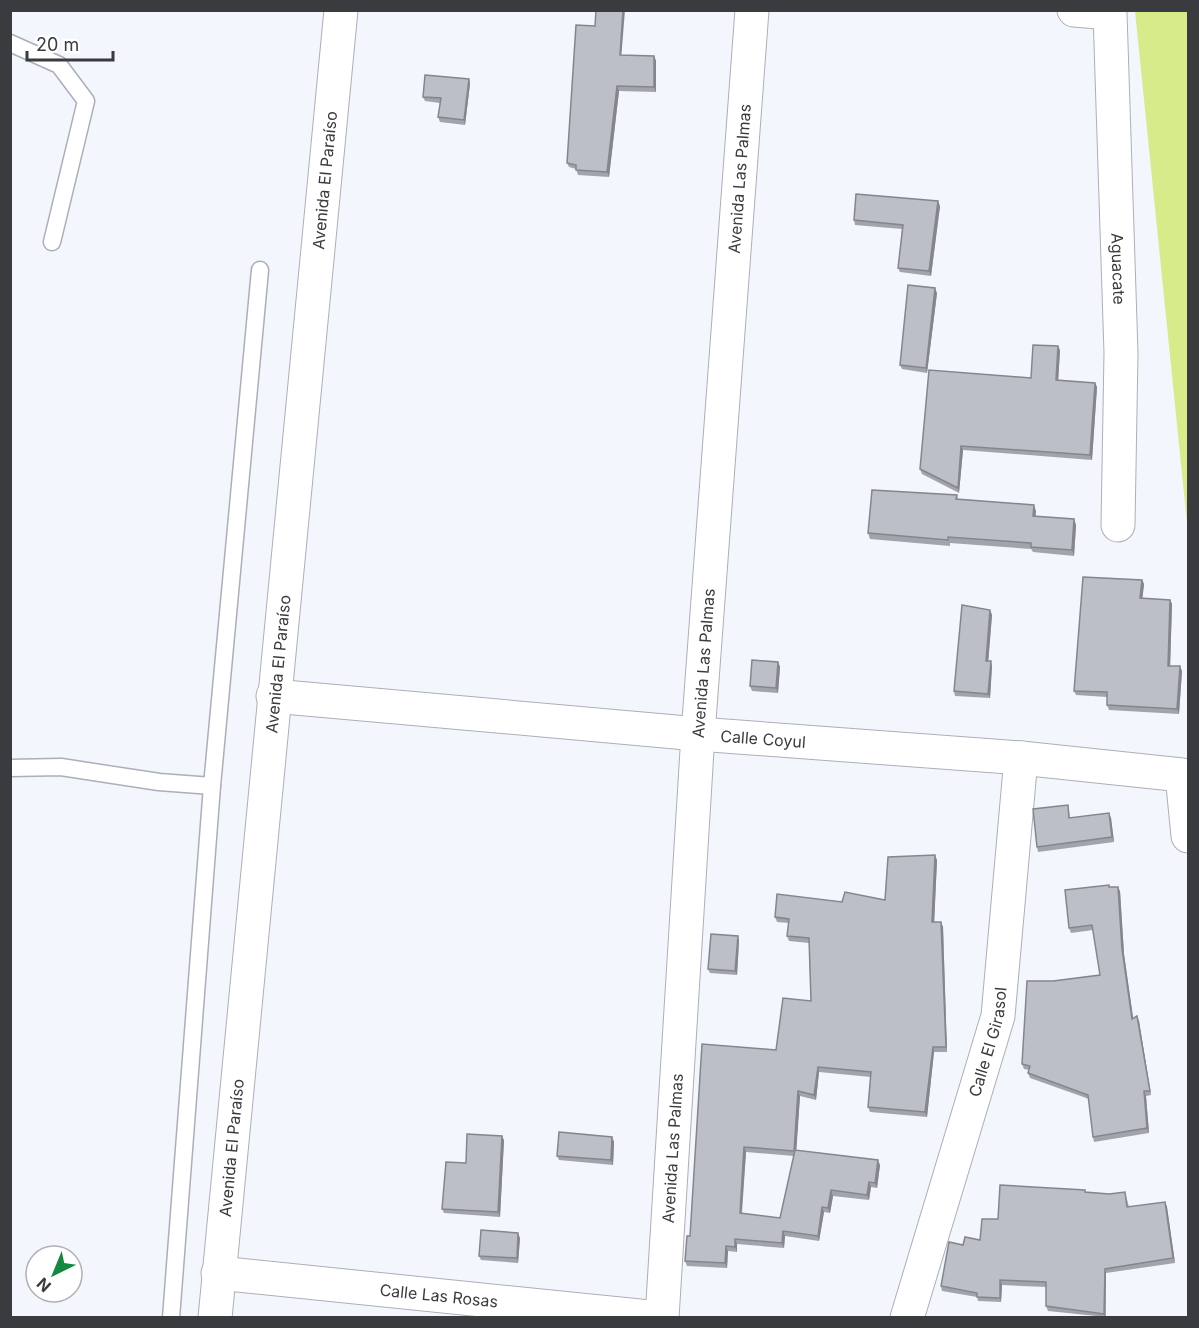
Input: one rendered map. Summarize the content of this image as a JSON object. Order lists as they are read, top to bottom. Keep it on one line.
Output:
{"streets":{"street":["Avenida Las Palmas","Avenida El Paraíso","Aguacate","Calle Coyul","Calle El Girasol","Calle Las Rosas"]},"crossings":[["Avenida Las Palmas","Calle Coyul"],["Avenida Las Palmas","Calle Las Rosas"],["Avenida El Paraíso","Calle Coyul"],["Avenida El Paraíso","Calle Las Rosas"],["Calle Coyul","Calle El Girasol"]],"scale_bar":"20 m","north":"bottom left"}
